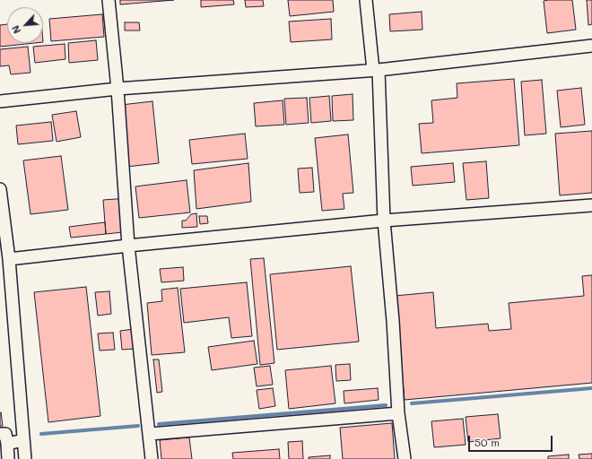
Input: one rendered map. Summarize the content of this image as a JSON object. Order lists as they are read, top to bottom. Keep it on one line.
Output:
{"scale_bar":"50 m","north":"bottom left"}
